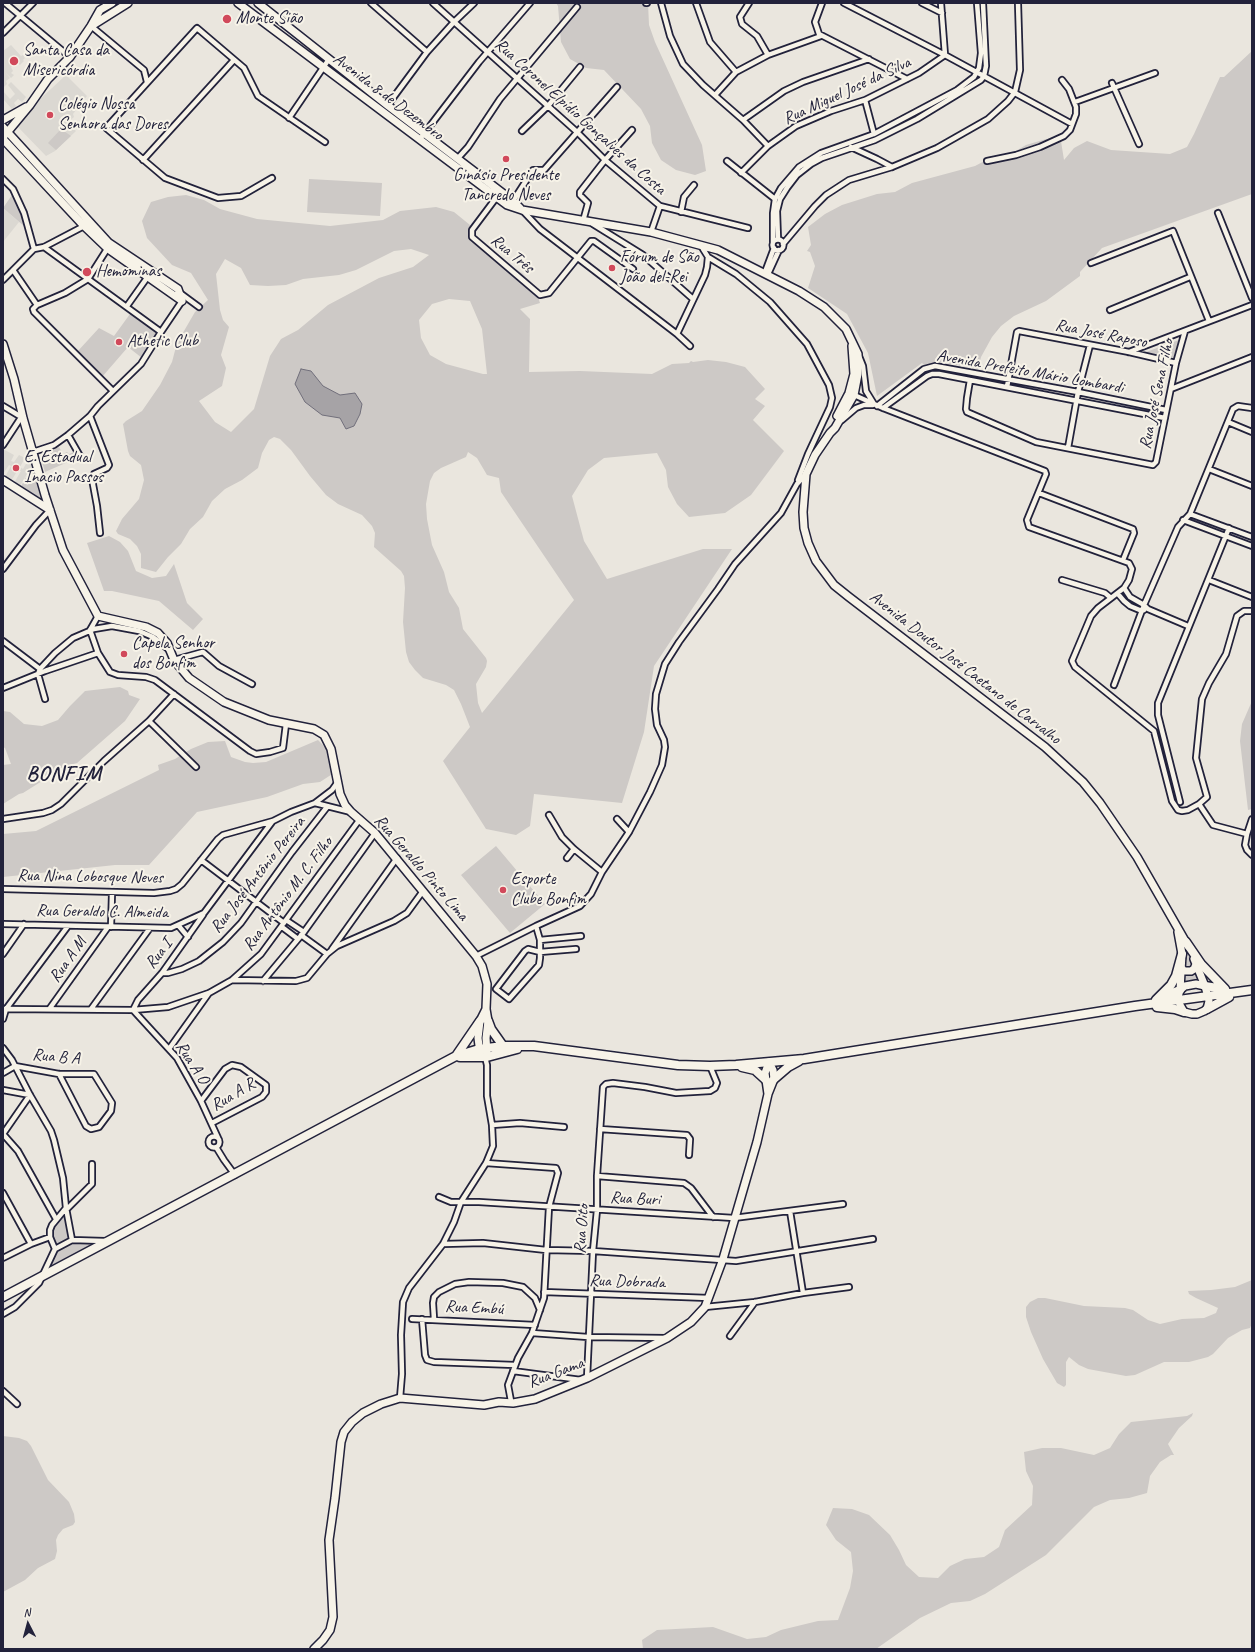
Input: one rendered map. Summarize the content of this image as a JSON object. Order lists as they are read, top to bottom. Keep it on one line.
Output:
{"streets":{"main road":["Avenida 8 de Dezembro","Avenida Doutor José Caetano de Carvalho","Rua Geraldo Pinto Lima","Rua Gama"],"street":["Rua Miguel José da Silva","Rua Coronel Elpídio Gonçalves da Costa","Rua Três","Rua José Raposo","Avenida Prefeito Mário Lombardi","Rua José Sena Filho","Rua José Antônio Pereira","Rua Nina Lobosque Neves","Rua Antônio M. C. Filho","Rua Geraldo C. Almeida","Rua I","Rua A M","Rua B A","Rua A O","Rua A R","Rua Buri","Rua Oito","Rua Dobrada","Rua Embú"]},"crossings":[["Avenida 8 de Dezembro","Rua Três"],["Avenida 8 de Dezembro","Avenida Doutor José Caetano de Carvalho"],["Rua José Raposo","Avenida Prefeito Mário Lombardi"],["Rua José Raposo","Rua José Sena Filho"],["Avenida Prefeito Mário Lombardi","Rua José Sena Filho"],["Rua Geraldo Pinto Lima","Rua Nina Lobosque Neves"],["Rua Geraldo Pinto Lima","Rua Antônio M. C. Filho"],["Rua José Antônio Pereira","Rua I"],["Rua Nina Lobosque Neves","Rua Geraldo C. Almeida"],["Rua Antônio M. C. Filho","Rua I"],["Rua Antônio M. C. Filho","Rua A M"],["Rua Antônio M. C. Filho","Rua A O"],["Rua Geraldo C. Almeida","Rua I"],["Rua Geraldo C. Almeida","Rua A M"],["Rua I","Rua A O"],["Rua A O","Rua A R"],["Rua Buri","Rua Oito"],["Rua Buri","Rua Gama"],["Rua Oito","Rua Dobrada"],["Rua Oito","Rua Gama"],["Rua Dobrada","Rua Gama"]],"districts":["BONFIM"],"places":["Monte Sião","Santa Casa da Misericórdia","Colégio Nossa Senhora das Dores","Ginásio Presidente Tancredo Neves","Fórum de São João del-Rei","Hemominas","Athetic Club","E. Estadual Inacio Passos","Capela Senhor dos Bonfim","Esporte Clube Bonfim"],"north":"top"}
